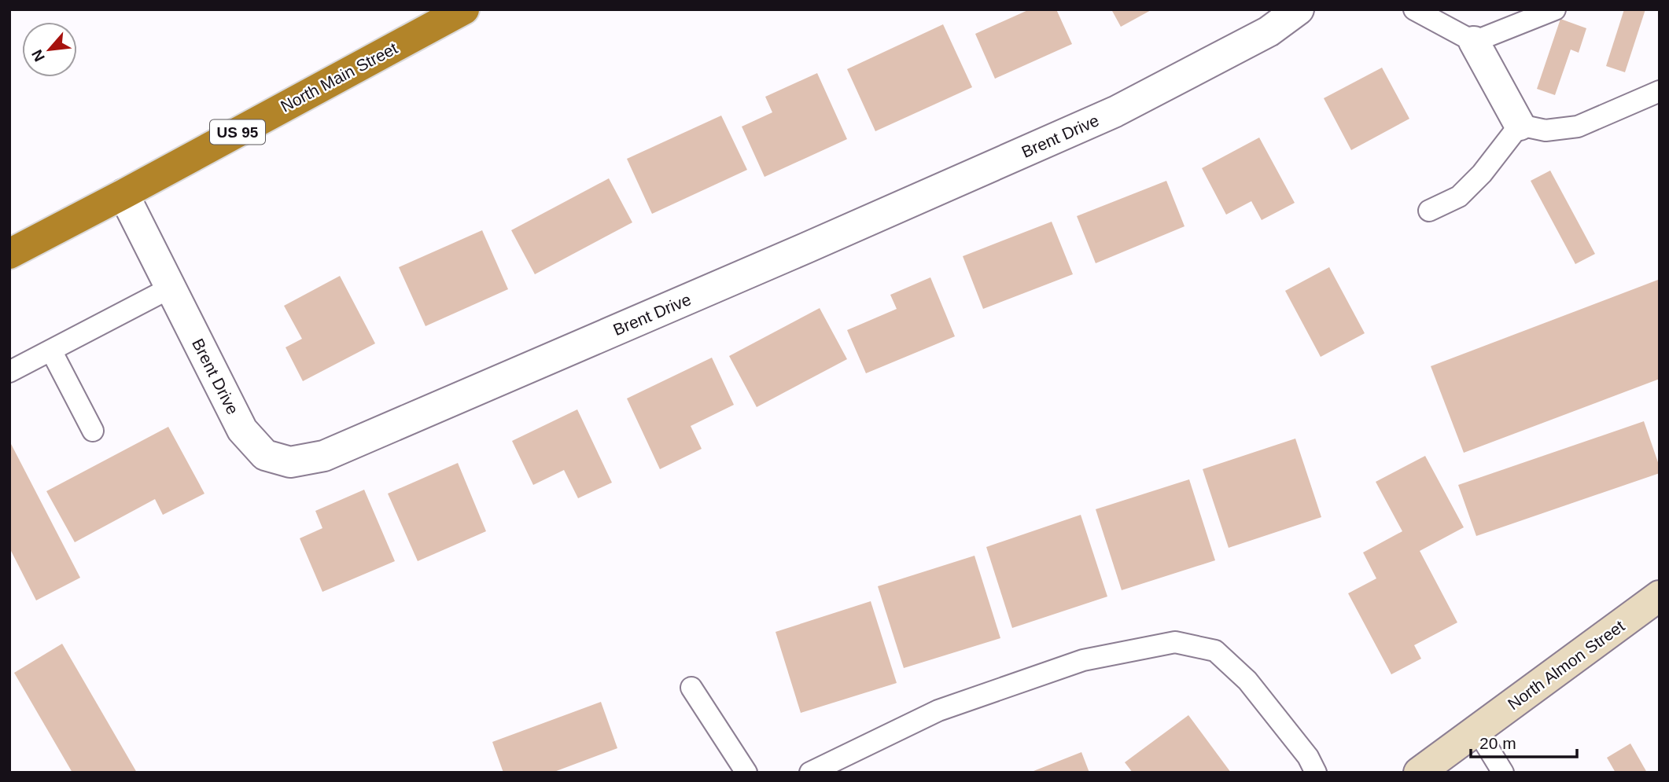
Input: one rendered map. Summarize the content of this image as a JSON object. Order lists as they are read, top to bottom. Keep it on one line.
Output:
{"streets":{"highway":["North Main Street","US 95"],"street":["Brent Drive","North Almon Street"]},"crossings":[["North Main Street","Brent Drive"]],"scale_bar":"20 m","north":"bottom left"}
